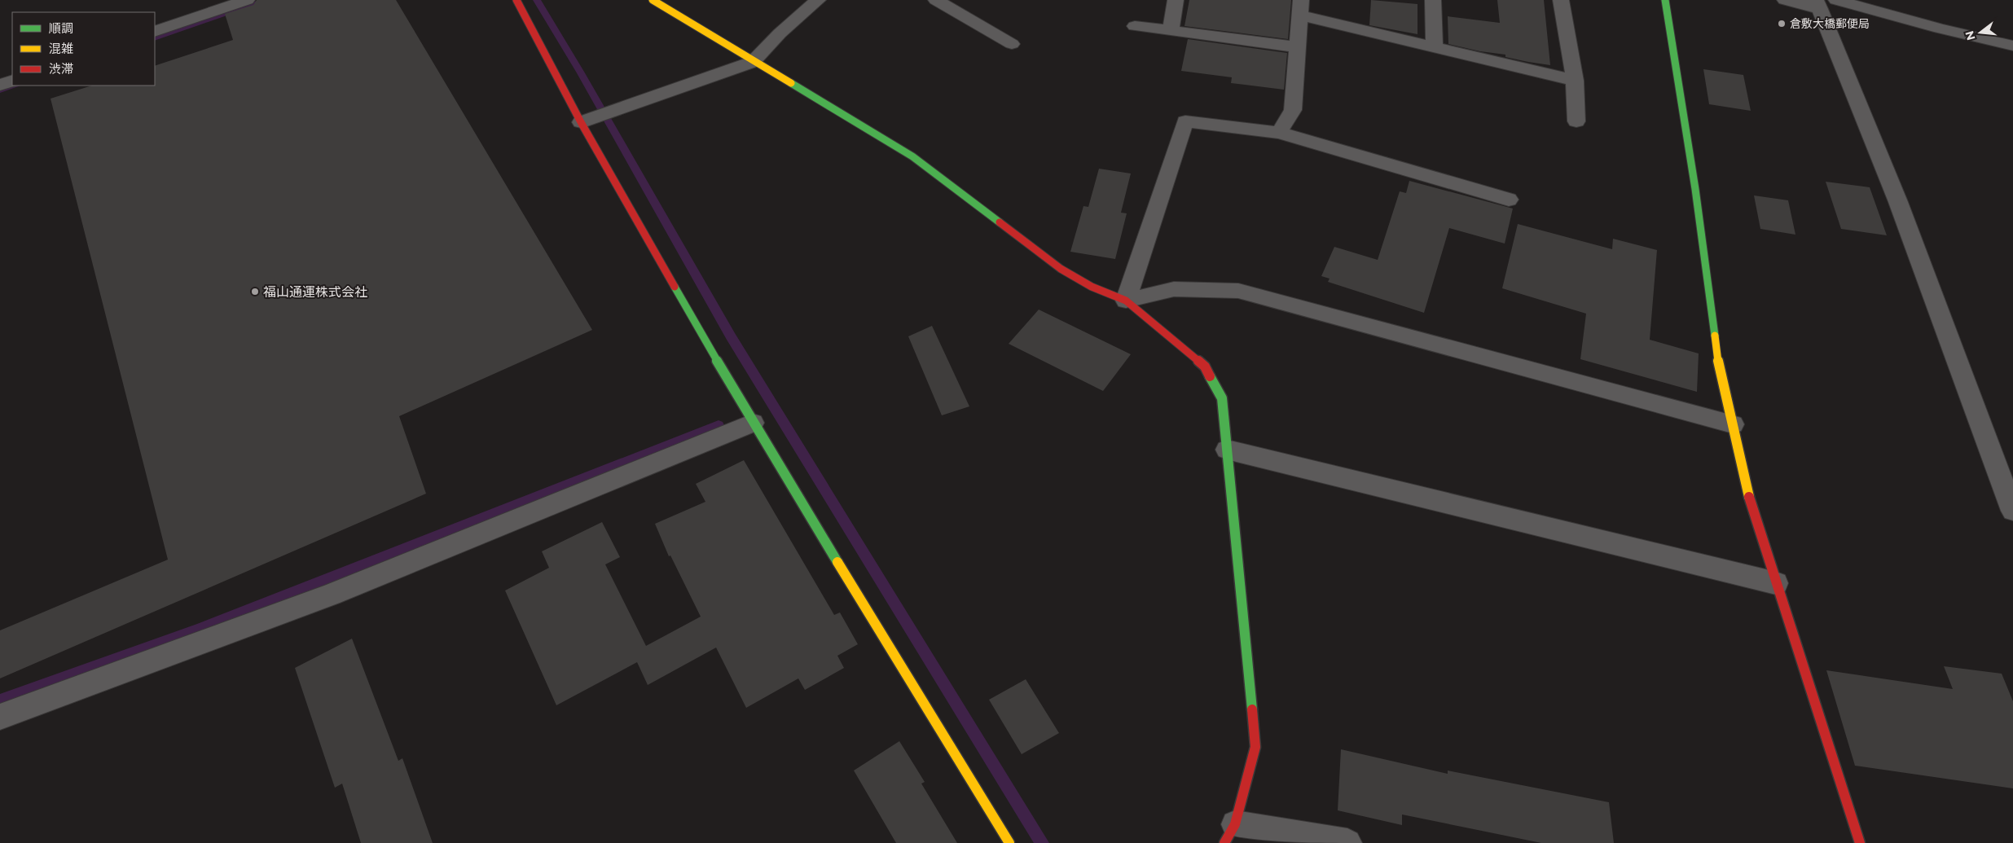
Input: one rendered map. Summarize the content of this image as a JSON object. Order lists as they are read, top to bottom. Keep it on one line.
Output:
{"places":["倉敷大橋郵便局","福山通運株式会社"],"legend":["順調","混雑","渋滞"],"north":"left"}
